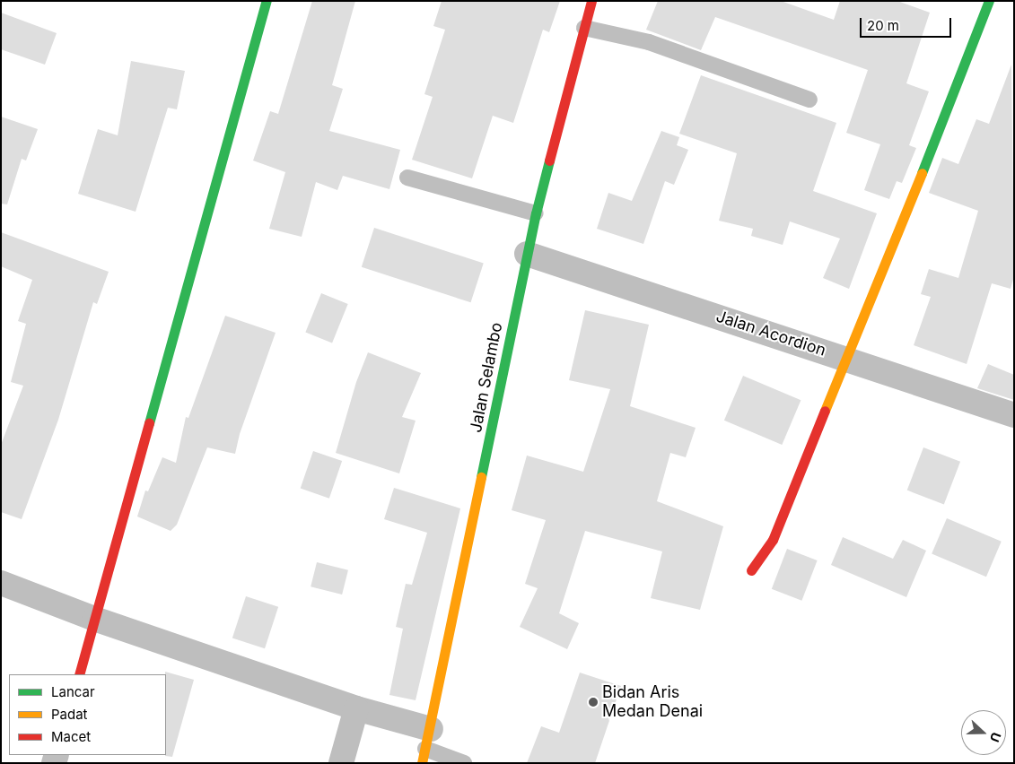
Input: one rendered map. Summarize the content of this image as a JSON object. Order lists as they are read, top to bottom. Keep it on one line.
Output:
{"streets":{"street":["Jalan Acordion","Jalan Selambo"]},"crossings":[["Jalan Acordion","Jalan Selambo"]],"places":["Bidan Aris Medan Denai"],"legend":["Lancar","Padat","Macet"],"scale_bar":"20 m","north":"right"}
